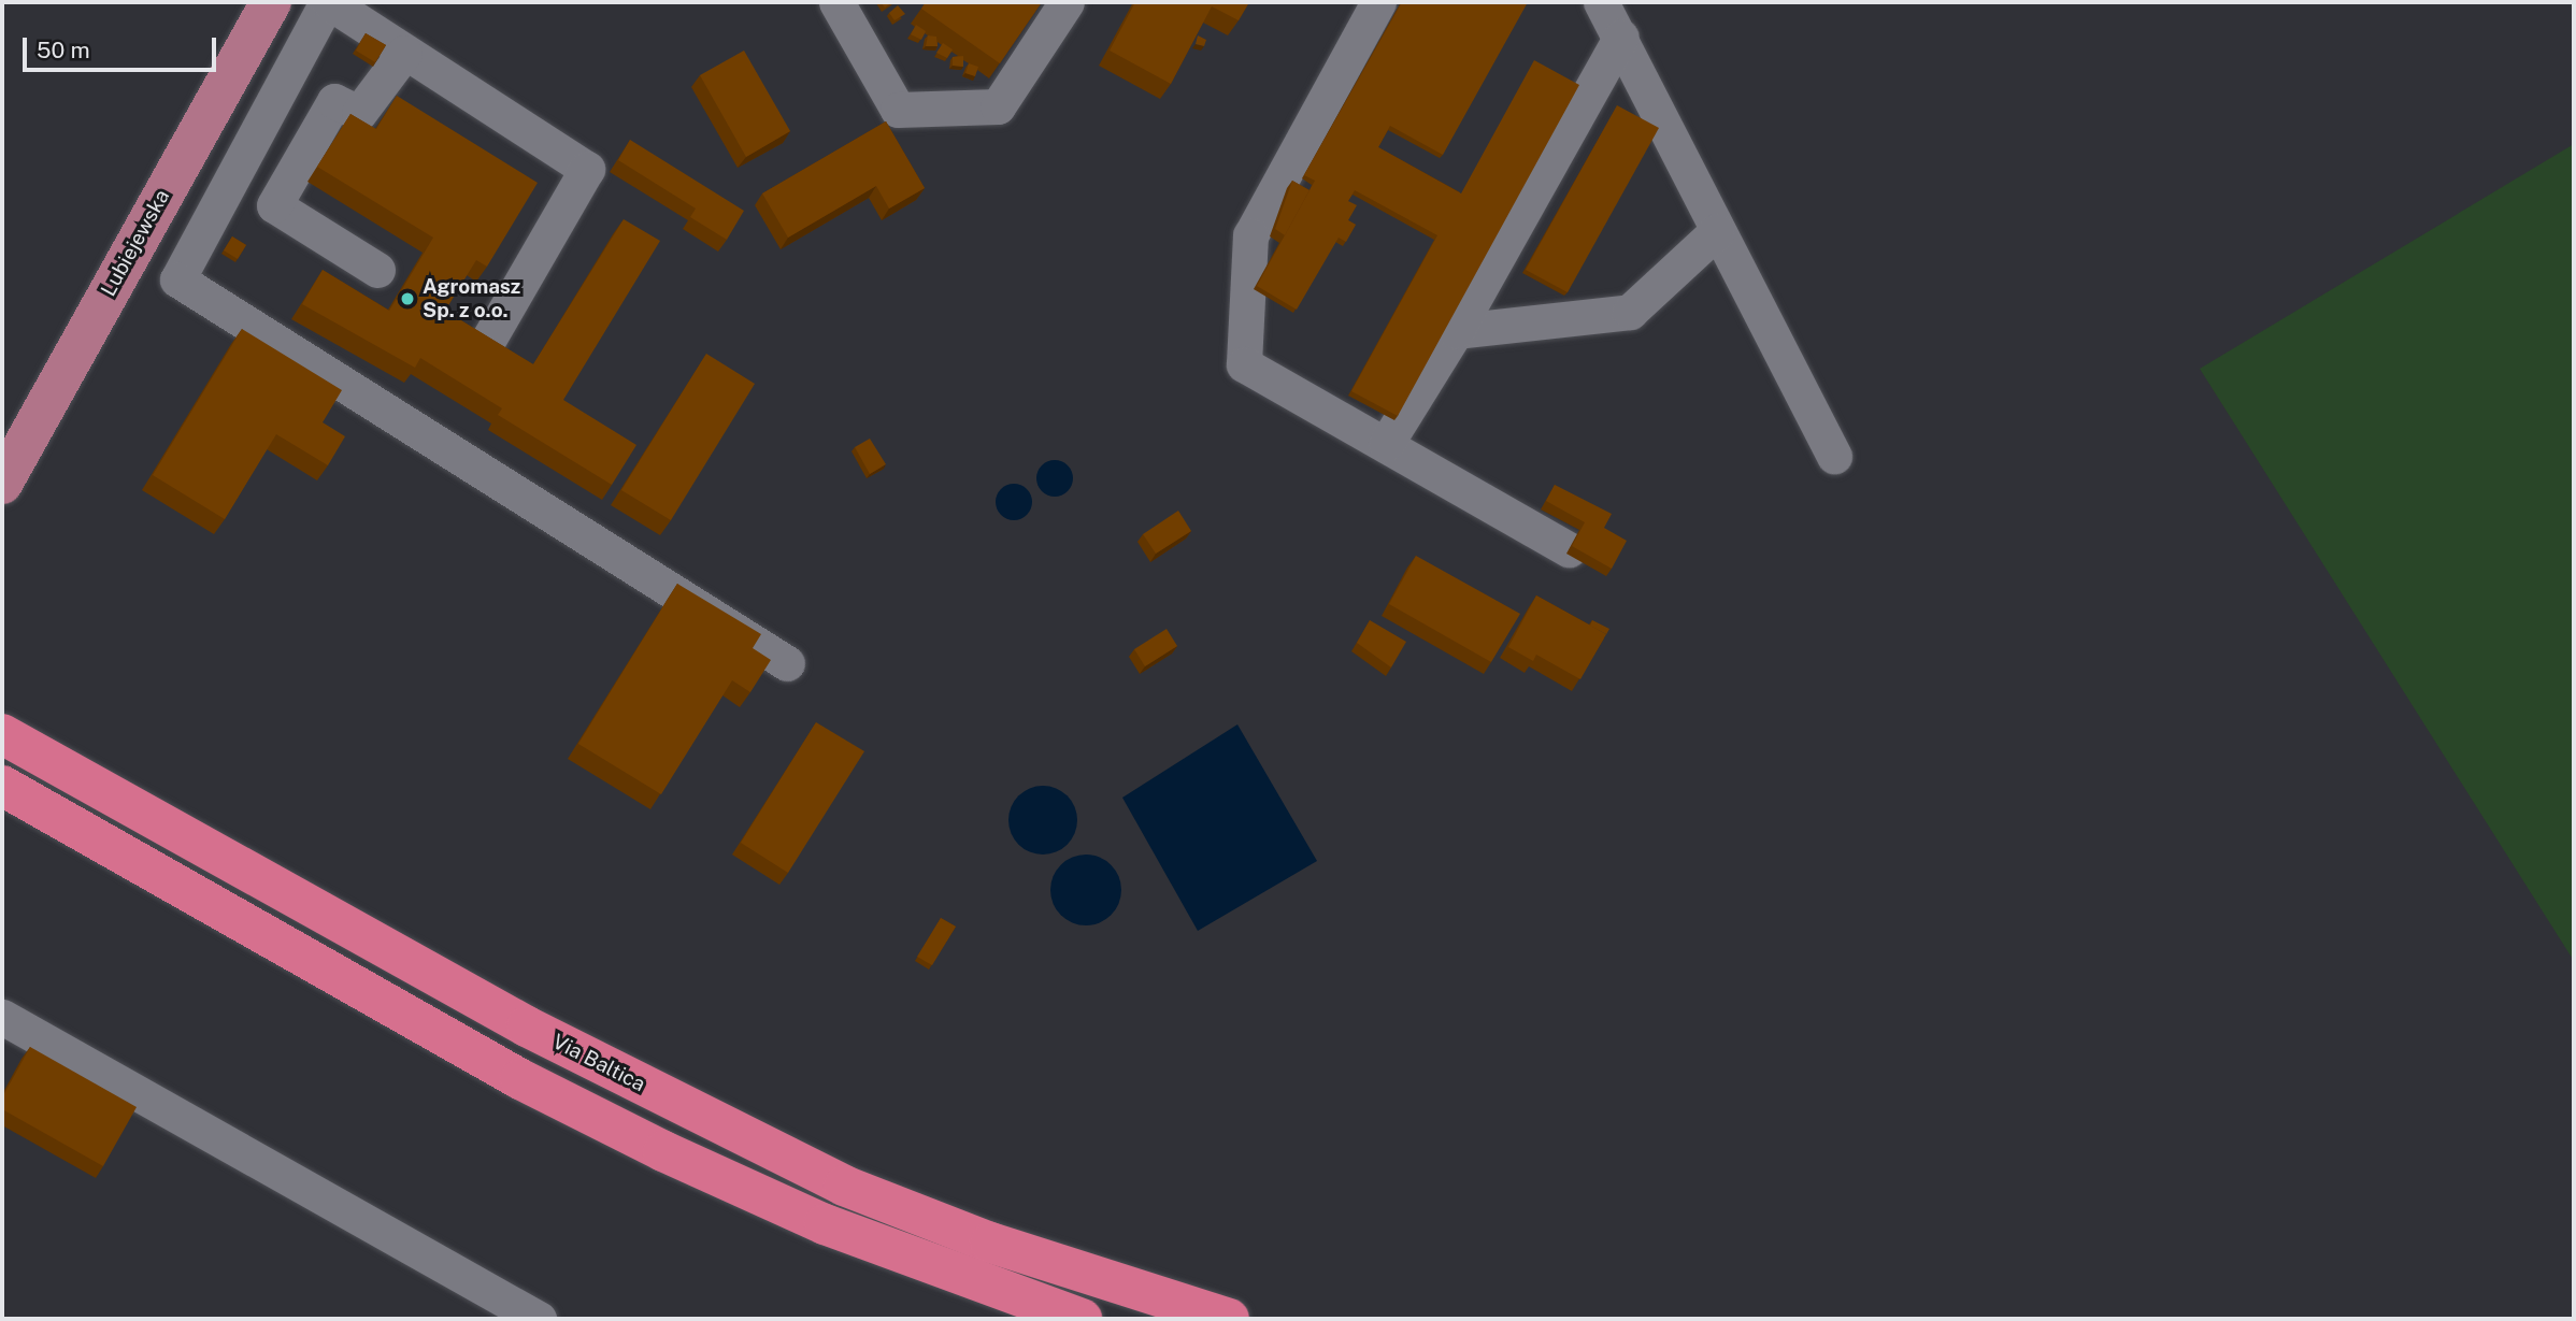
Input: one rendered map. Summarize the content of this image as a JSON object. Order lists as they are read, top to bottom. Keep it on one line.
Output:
{"streets":{"highway":["Via Baltica"],"main road":["Lubiejewska"]},"places":["Agromasz Sp. z o.o."],"scale_bar":"50 m"}
